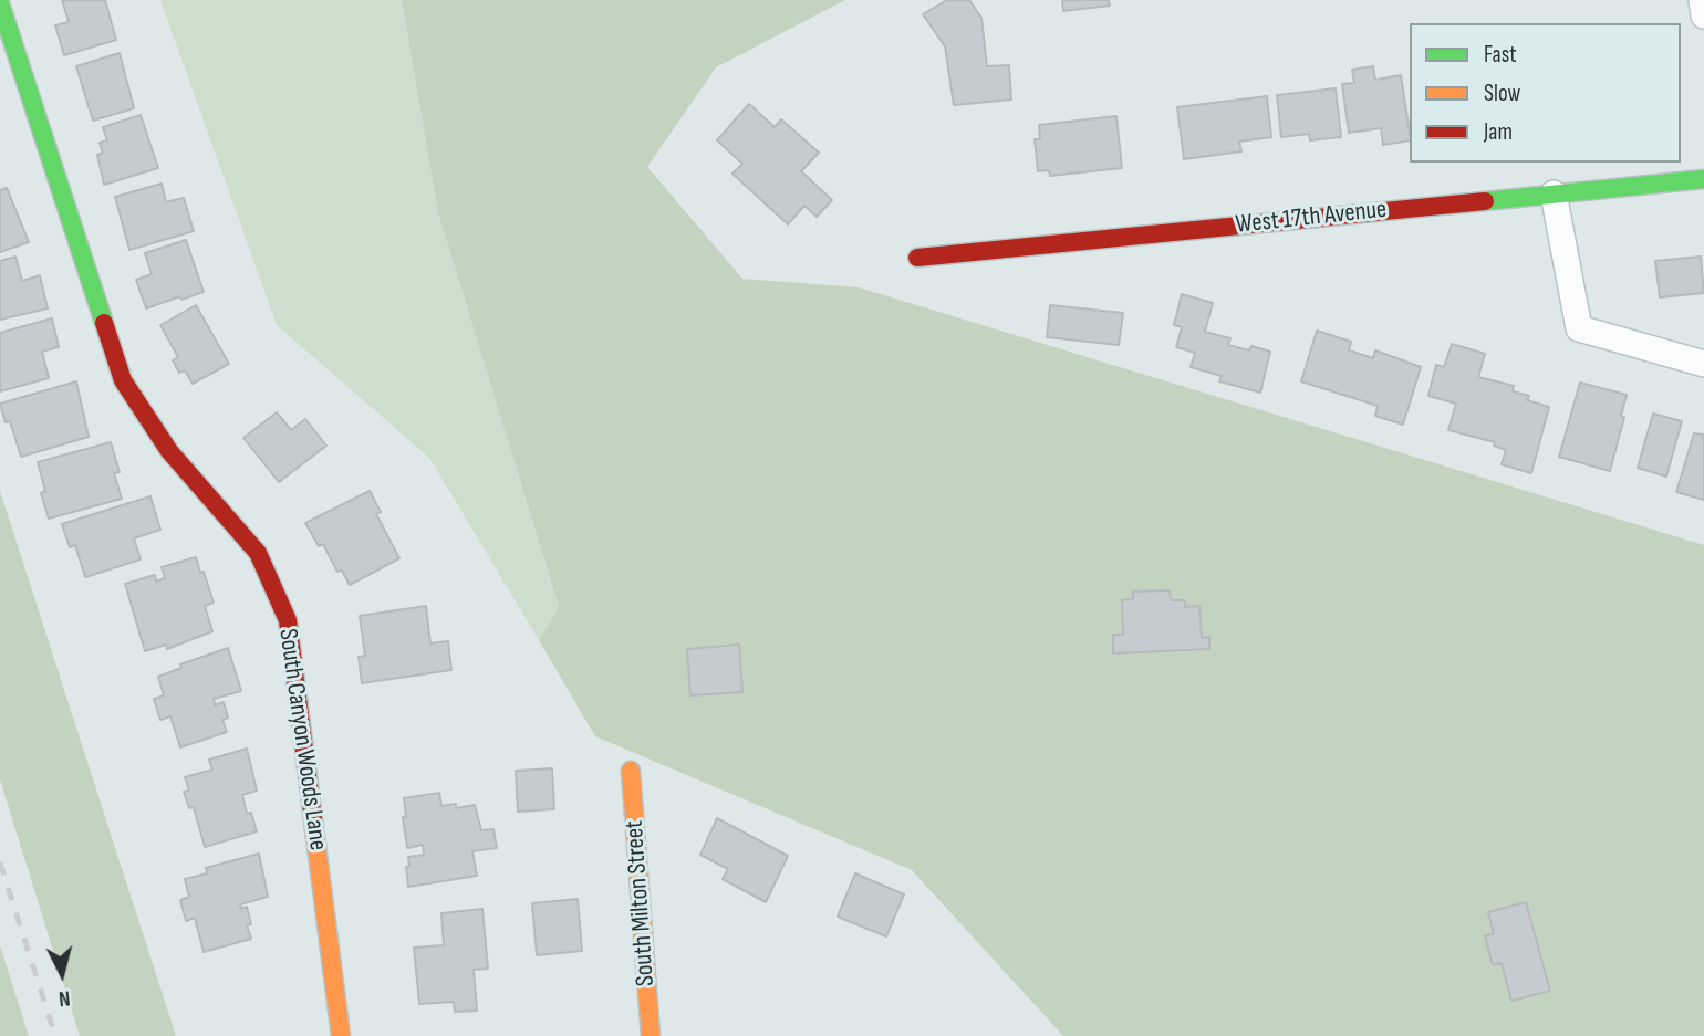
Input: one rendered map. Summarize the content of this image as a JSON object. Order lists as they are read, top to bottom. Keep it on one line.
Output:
{"streets":{"street":["West 17th Avenue","South Canyon Woods Lane","South Milton Street"]},"legend":["Fast","Slow","Jam"],"north":"bottom"}
